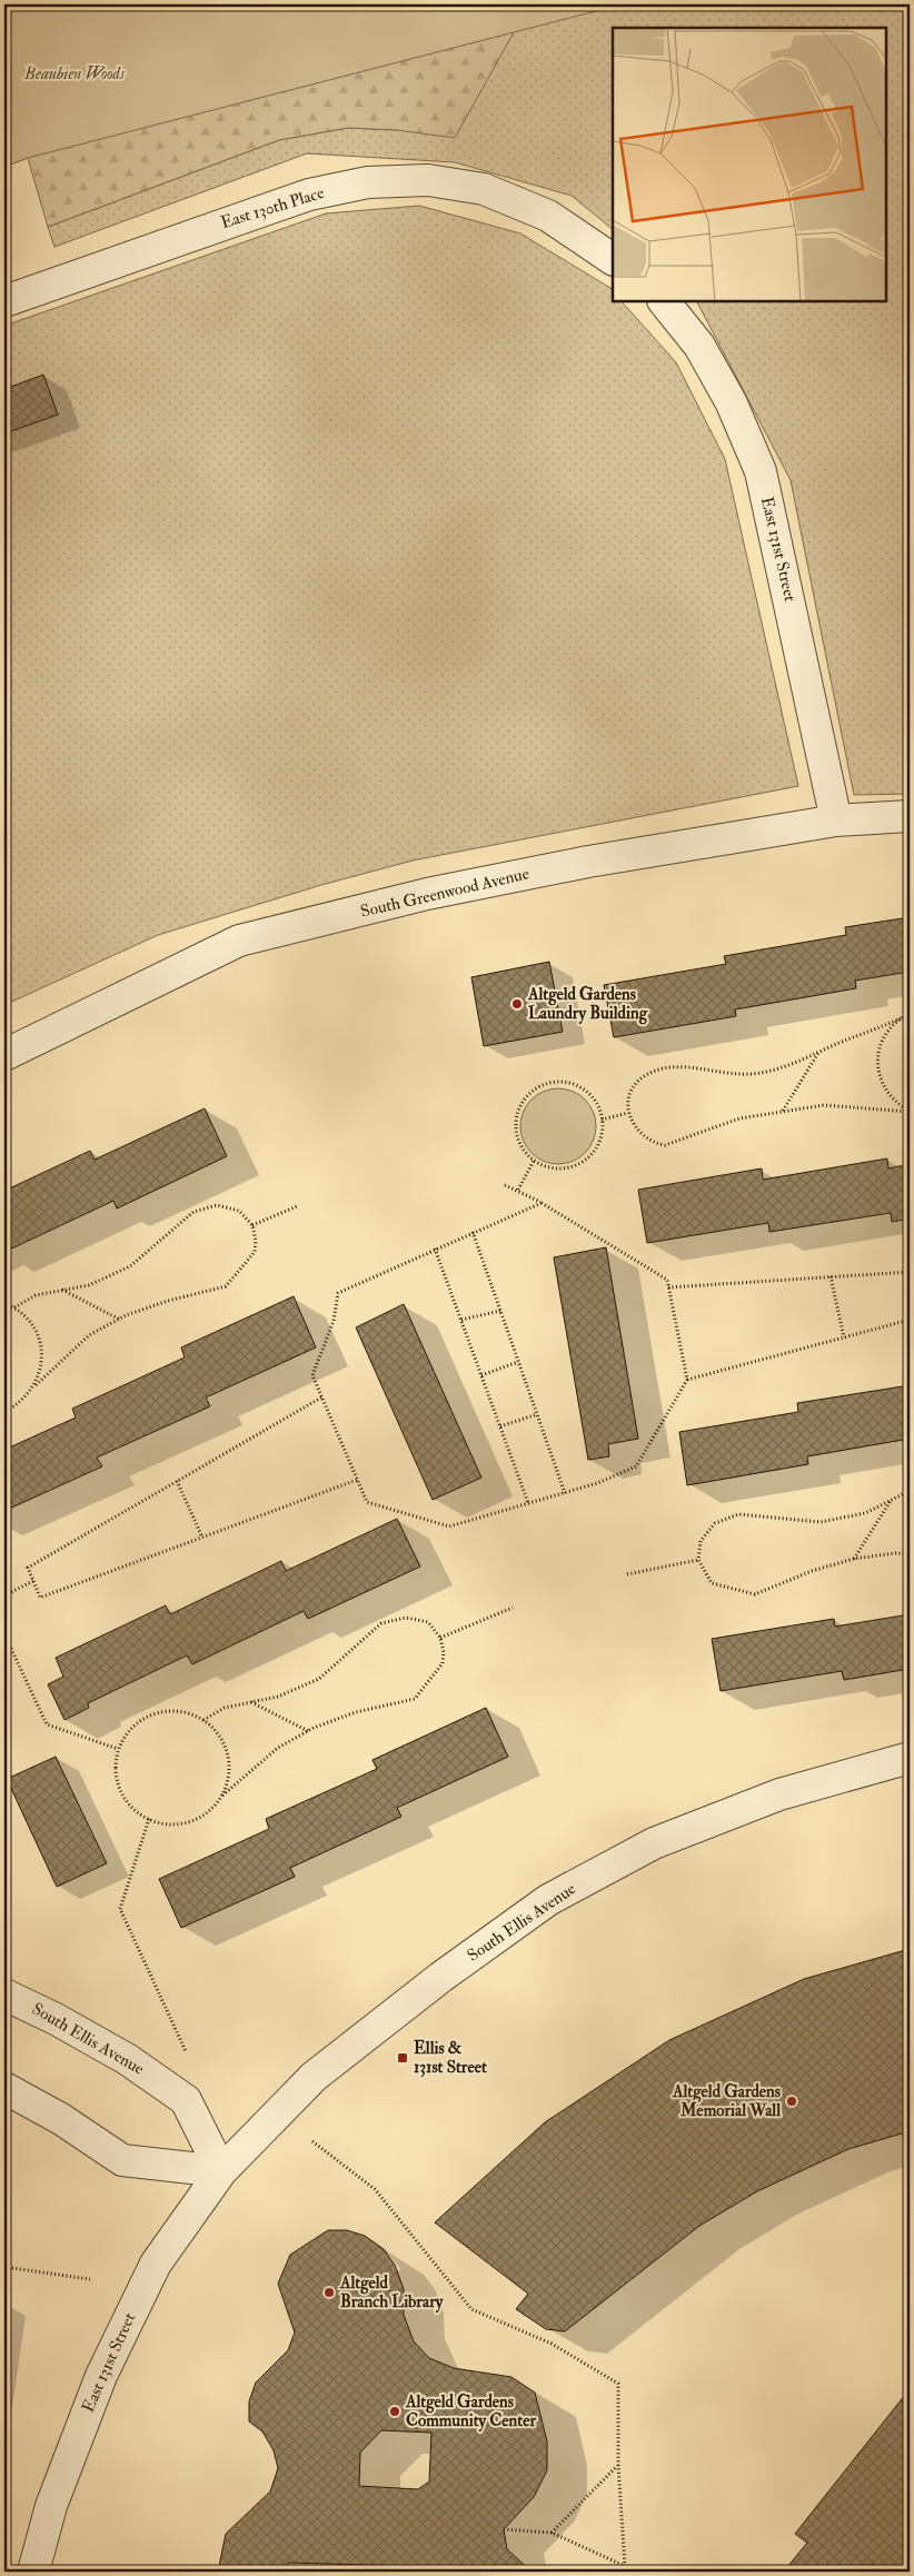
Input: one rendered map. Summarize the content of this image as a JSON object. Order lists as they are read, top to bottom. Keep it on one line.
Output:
{"streets":{"street":["East 130th Place","East 131st Street","South Greenwood Avenue","South Ellis Avenue"]},"crossings":[["East 131st Street","South Greenwood Avenue"],["East 131st Street","South Ellis Avenue"]],"parks":["Beaubien Woods"],"places":{"other":["Altgeld Gardens Laundry Building","Altgeld Gardens Memorial Wall","Altgeld Branch Library","Altgeld Gardens Community Center"],"transit":["Ellis & 131st Street"]}}
